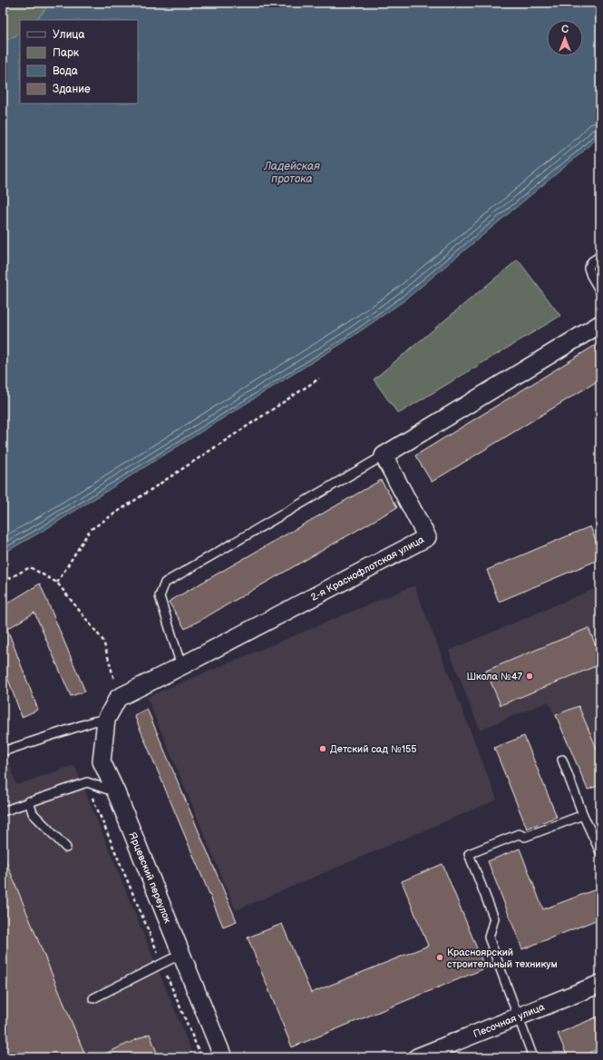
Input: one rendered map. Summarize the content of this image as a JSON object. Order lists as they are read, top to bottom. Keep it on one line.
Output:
{"streets":{"street":["2-я Краснофлотская улица","Ярцевский переулок","Песочная улица"]},"crossings":[["2-я Краснофлотская улица","Ярцевский переулок"]],"water":["Ладейская протока"],"places":["Школа №47","Детский сад №155","Красноярский строительный техникум"],"legend":["Улица","Парк","Вода","Здание"],"north":"top"}
